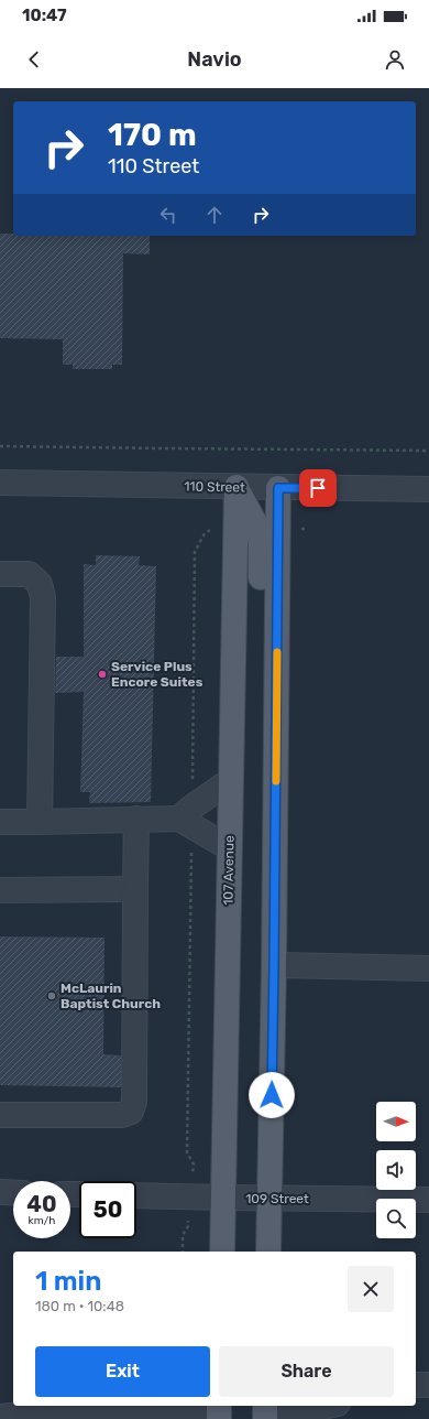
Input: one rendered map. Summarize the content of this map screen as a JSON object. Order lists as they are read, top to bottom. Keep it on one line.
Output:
{"streets":{"main road":["107 Avenue"],"street":["110 Street","109 Street"]},"crossings":[["110 Street","107 Avenue"],["107 Avenue","109 Street"]],"places":["Service Plus Encore Suites","McLaurin Baptist Church"],"north":"right","page":{"status":"10:47","header":"Navio","turn":["170 m","110 Street"],"speed":"40 km/h","limit":"50","heading":["1 min","180 m · 10:48"],"buttons":["Exit","Share"]}}
